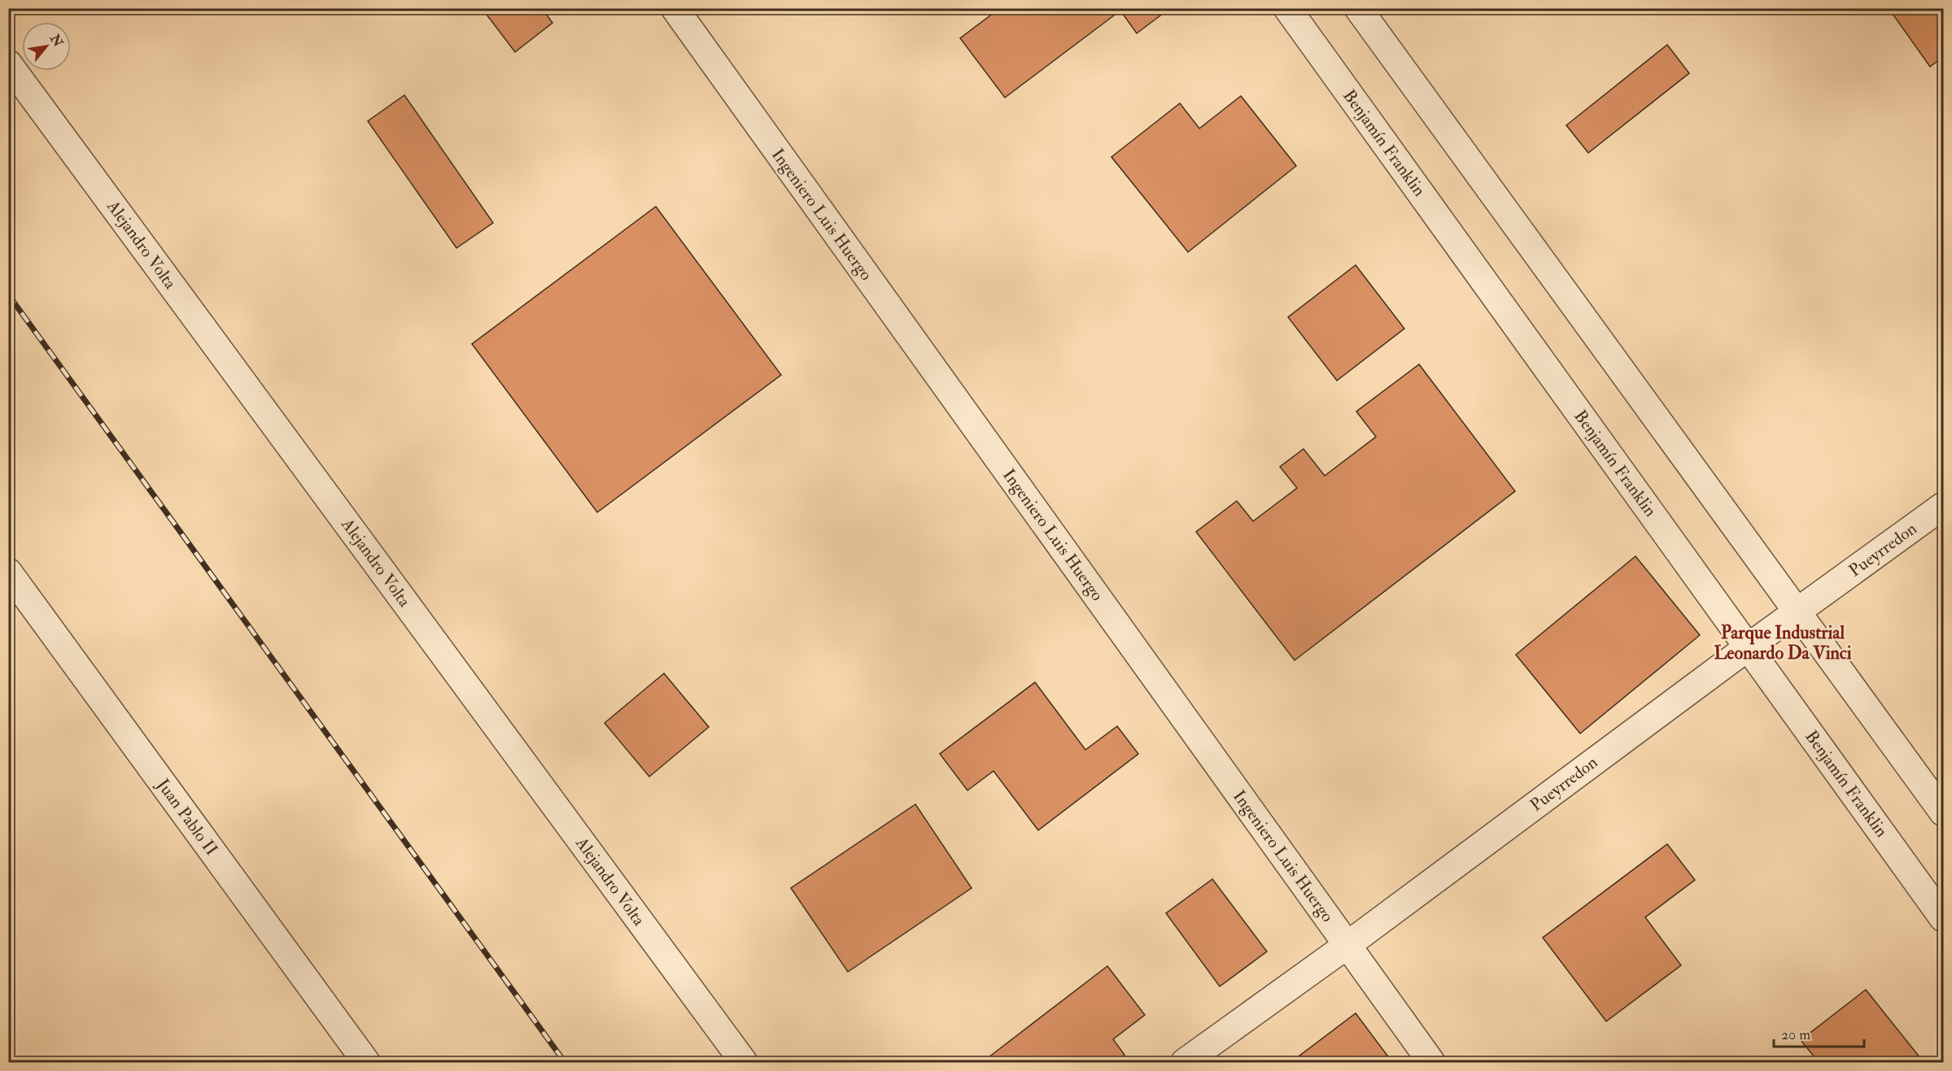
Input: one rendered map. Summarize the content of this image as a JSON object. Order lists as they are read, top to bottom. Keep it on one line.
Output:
{"streets":{"street":["Benjamín Franklin","Ingeniero Luis Huergo","Alejandro Volta","Pueyrredon","Juan Pablo II"]},"crossings":[["Benjamín Franklin","Pueyrredon"],["Ingeniero Luis Huergo","Pueyrredon"]],"districts":["Parque Industrial Leonardo Da Vinci"],"scale_bar":"20 m","north":"top right"}
